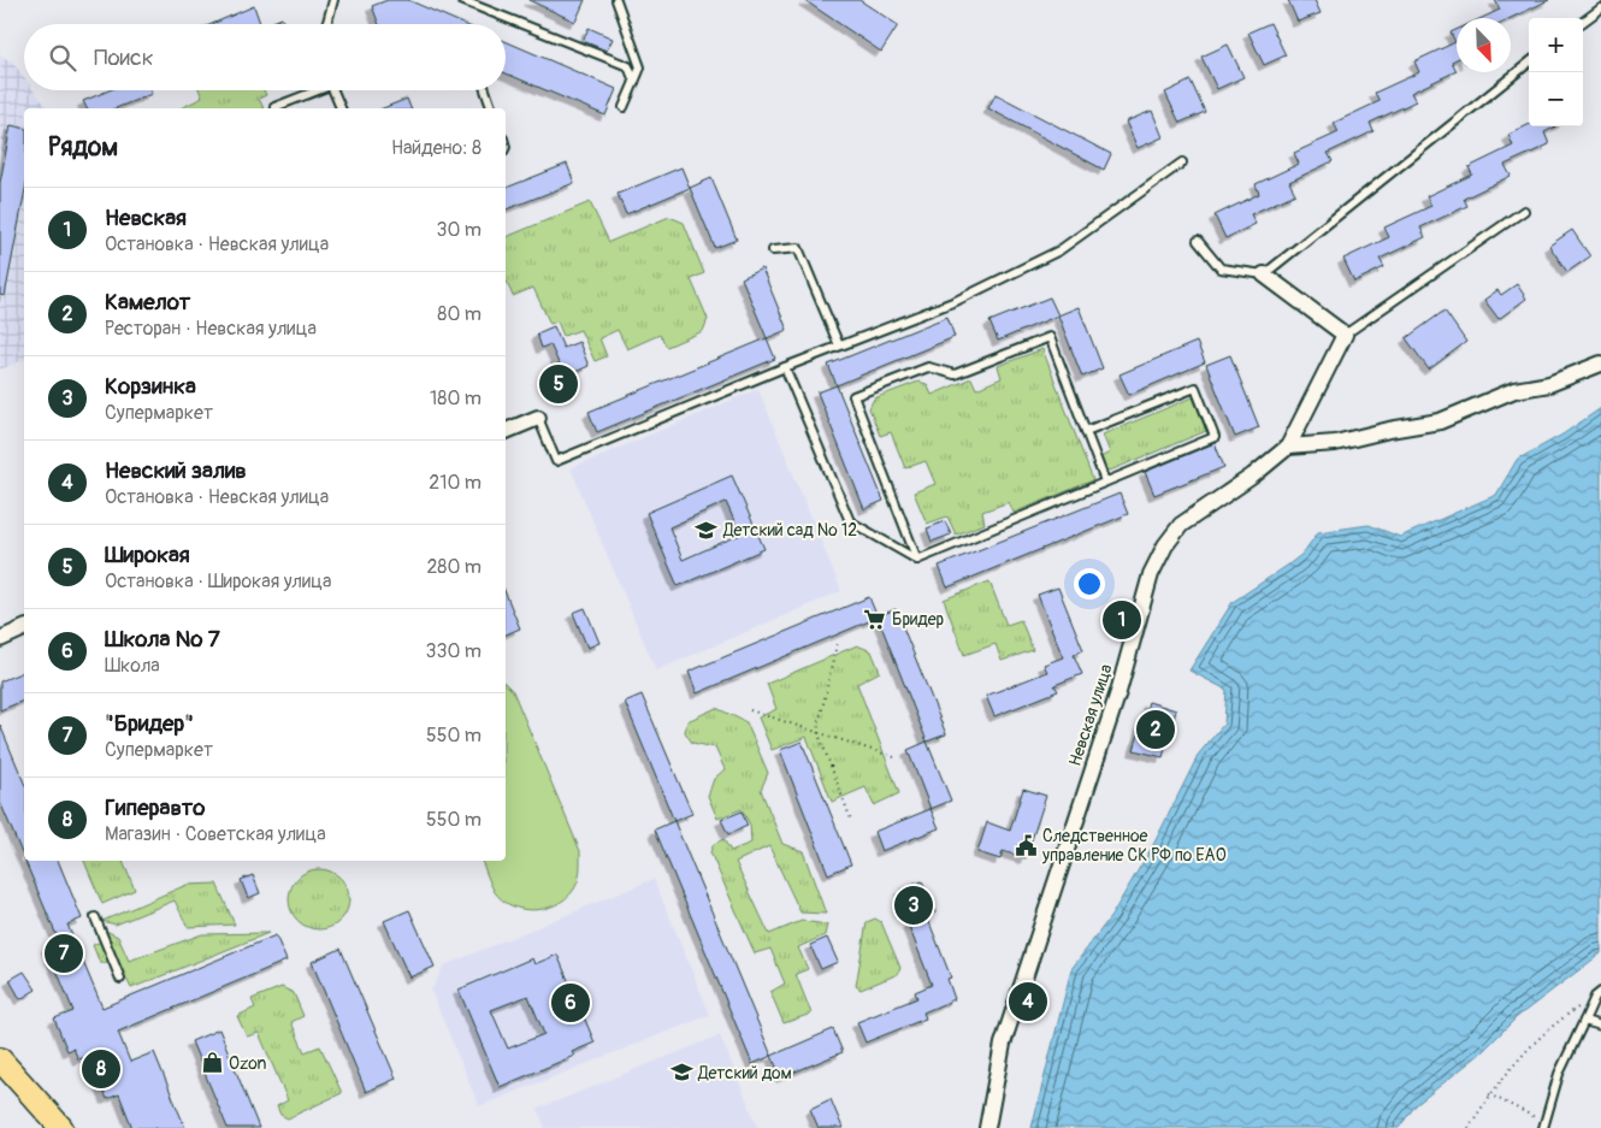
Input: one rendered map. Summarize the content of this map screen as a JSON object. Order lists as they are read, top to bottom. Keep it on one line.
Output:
{"streets":{"street":["Невская улица"]},"places":{"school or university":["Детский сад № 12","Детский дом"],"supermarket":["Бридер"],"public building":["Следственное управление СК РФ по ЕАО"],"shop":["Ozon"]},"north":"bottom right","page":{"map_buttons":["+","−"],"search":"Поиск","heading":["Рядом","Найдено: 8"],"list":[{"mark":"1","name":"Невская","note":"Остановка · Невская улица","value":"30 m"},{"mark":"2","name":"Камелот","note":"Ресторан · Невская улица","value":"80 m"},{"mark":"3","name":"Корзинка","note":"Супермаркет","value":"180 m"},{"mark":"4","name":"Невский залив","note":"Остановка · Невская улица","value":"210 m"},{"mark":"5","name":"Широкая","note":"Остановка · Широкая улица","value":"280 m"},{"mark":"6","name":"Школа № 7","note":"Школа","value":"330 m"},{"mark":"7","name":"\"Бридер\"","note":"Супермаркет","value":"550 m"},{"mark":"8","name":"Гиперавто","note":"Магазин · Советская улица","value":"550 m"}],"pins":["5","1","2","3","7","4","6","8"]}}
